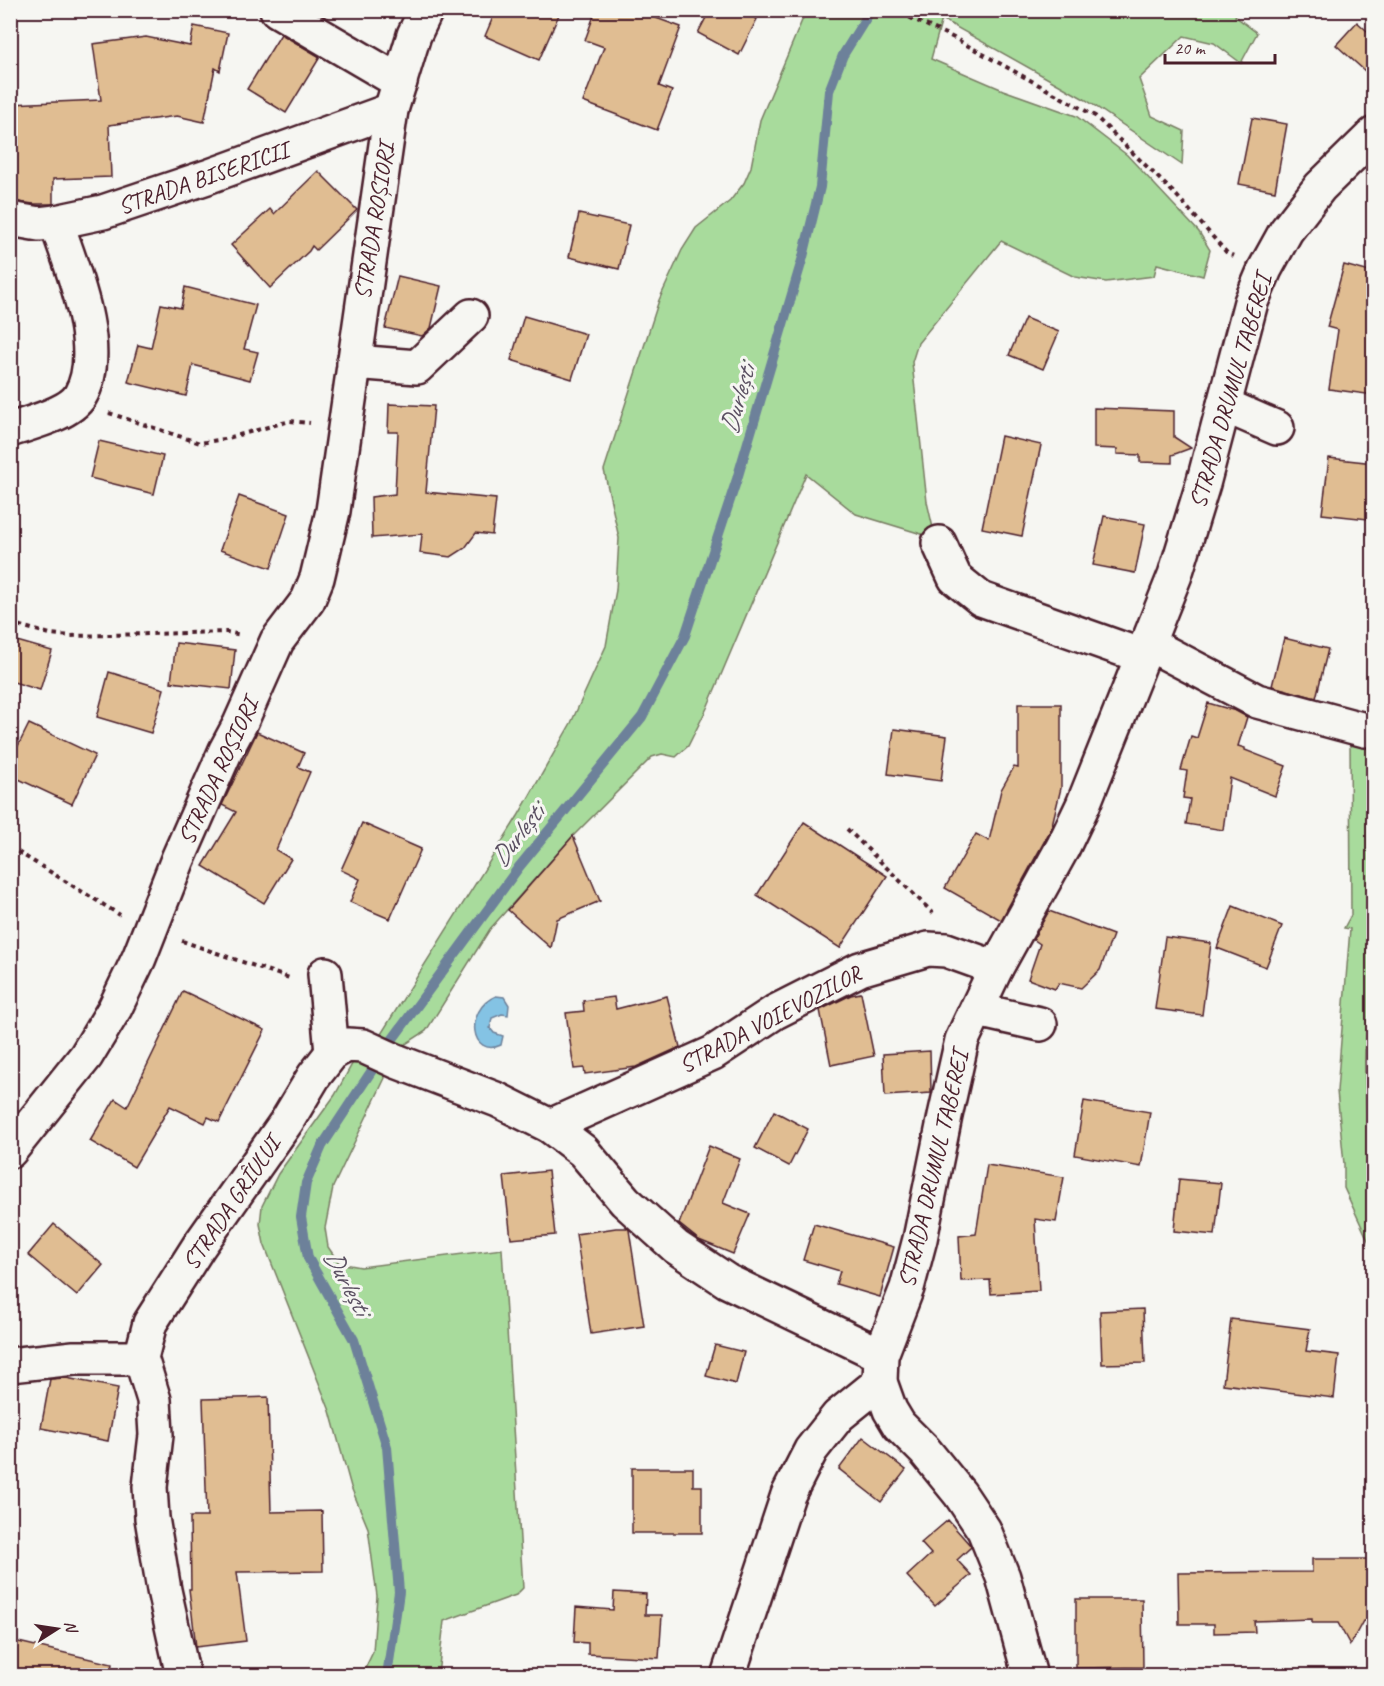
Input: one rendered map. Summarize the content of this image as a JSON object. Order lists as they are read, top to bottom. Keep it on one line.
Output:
{"streets":{"street":["STRADA BISERICII","STRADA ROȘIORI","STRADA DRUMUL TABEREI","STRADA VOIEVOZILOR","STRADA GRÎULUI"]},"crossings":[["STRADA BISERICII","STRADA ROȘIORI"],["STRADA DRUMUL TABEREI","STRADA VOIEVOZILOR"]],"water":["Durlești"],"scale_bar":"20 m","north":"right"}
